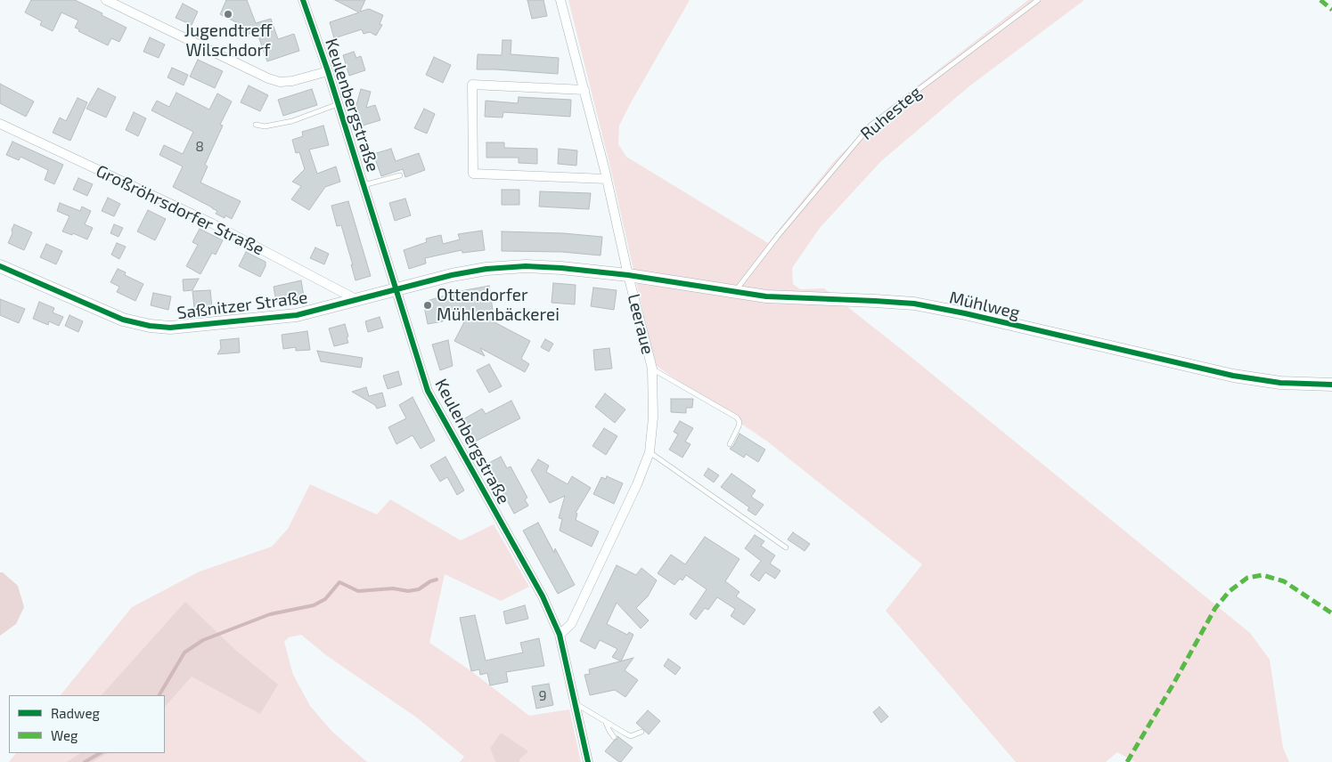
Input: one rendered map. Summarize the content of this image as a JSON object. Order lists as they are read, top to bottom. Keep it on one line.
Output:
{"streets":{"street":["Keulenbergstraße","Großröhrsdorfer Straße","Saßnitzer Straße","Mühlweg","Leeraue"],"lane":["Ruhesteg"]},"crossings":[["Keulenbergstraße","Saßnitzer Straße"],["Keulenbergstraße","Leeraue"],["Ruhesteg","Mühlweg"],["Großröhrsdorfer Straße","Saßnitzer Straße"],["Saßnitzer Straße","Mühlweg"],["Saßnitzer Straße","Leeraue"],["Mühlweg","Leeraue"]],"places":["Jugendtreff Wilschdorf","Ottendorfer Mühlenbäckerei"],"house_numbers":["8","9"],"legend":["Radweg","Weg"]}
